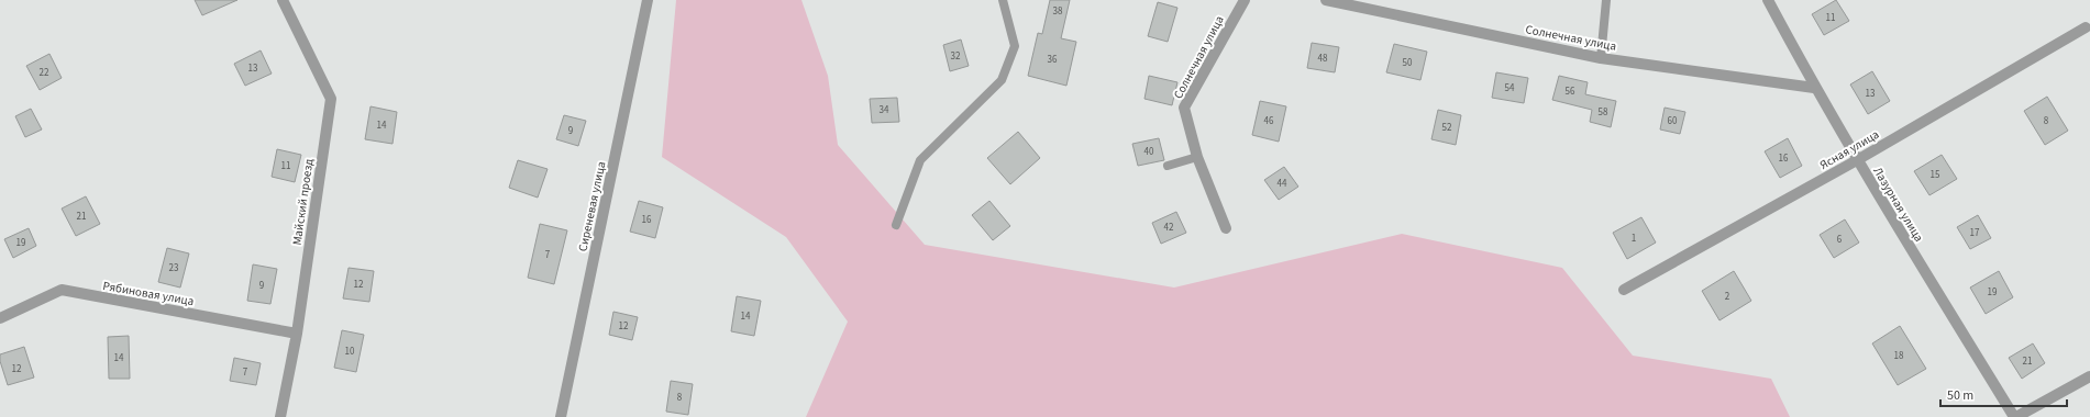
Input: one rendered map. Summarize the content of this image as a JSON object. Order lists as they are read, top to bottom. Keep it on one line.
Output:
{"streets":{"street":["Солнечная улица","Ясная улица","Майский проезд","Лазурная улица","Сиреневая улица","Рябиновая улица"]},"crossings":[["Солнечная улица","Лазурная улица"],["Ясная улица","Лазурная улица"],["Майский проезд","Рябиновая улица"]],"house_numbers":["38","11","32","48","36","50","13","22","54","56","13","34","58","46","60","8","14","52","9","40","16","11","15","44","21","16","42","17","1","6","19","7","23","12","9","19","2","14","12","10","18","14","21","12","7","8"],"scale_bar":"50 m"}
